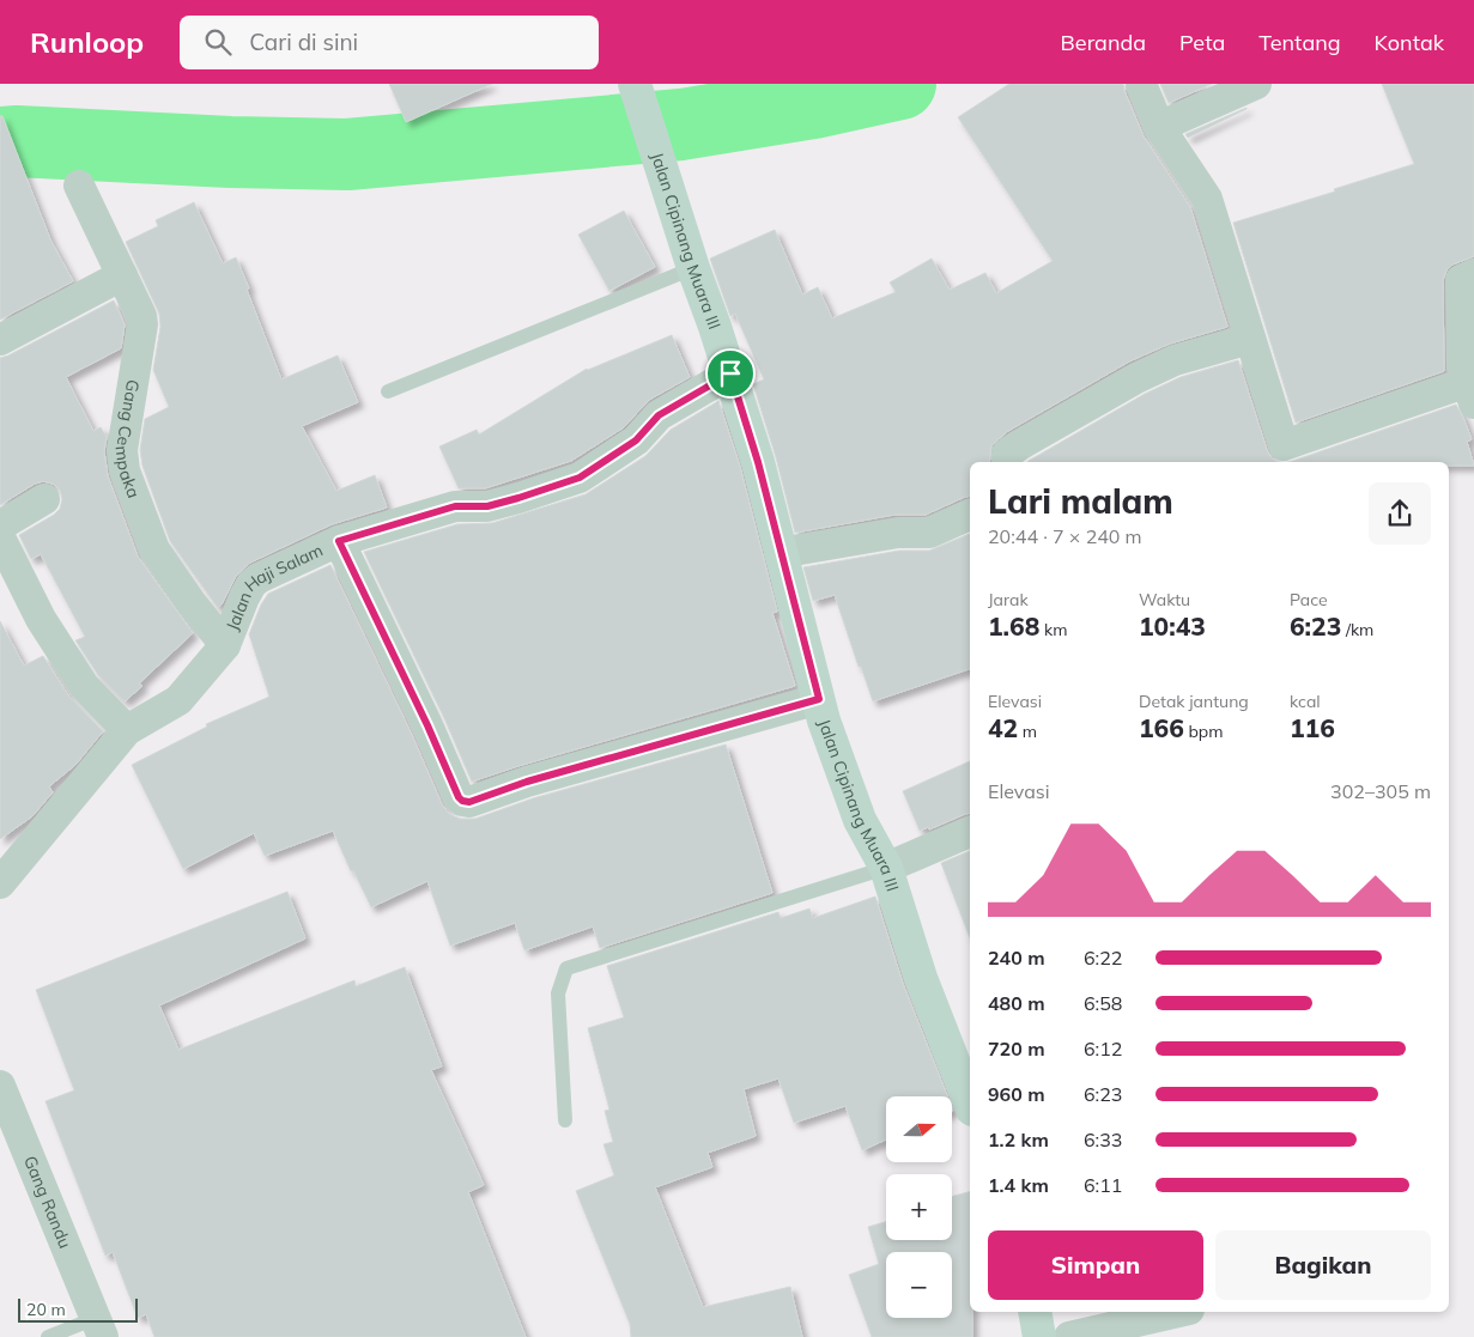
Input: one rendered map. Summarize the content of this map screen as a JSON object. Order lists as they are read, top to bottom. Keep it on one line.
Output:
{"streets":{"street":["Jalan Cipinang Muara III","Gang Cempaka","Jalan Haji Salam","Gang Randu"]},"crossings":[["Jalan Cipinang Muara III","Jalan Haji Salam"],["Gang Cempaka","Jalan Haji Salam"]],"scale_bar":"20 m","north":"right","page":{"header":"Runloop","search":"Cari di sini","nav":["Beranda","Peta","Tentang","Kontak"],"heading":["Lari malam","20:44 · 7 × 240 m"],"stats":[["Jarak","1.68 km"],["Waktu","10:43"],["Pace","6:23 /km"],["Elevasi","42 m"],["Detak jantung","166 bpm"],["kcal","116"]],"chart":["Elevasi","302–305 m"],"list":[{"name":"240 m","note":"6:22"},{"name":"480 m","note":"6:58"},{"name":"720 m","note":"6:12"},{"name":"960 m","note":"6:23"},{"name":"1.2 km","note":"6:33"},{"name":"1.4 km","note":"6:11"}],"map_buttons":["+","−"],"buttons":["Simpan","Bagikan"],"scale":"20 m"}}
